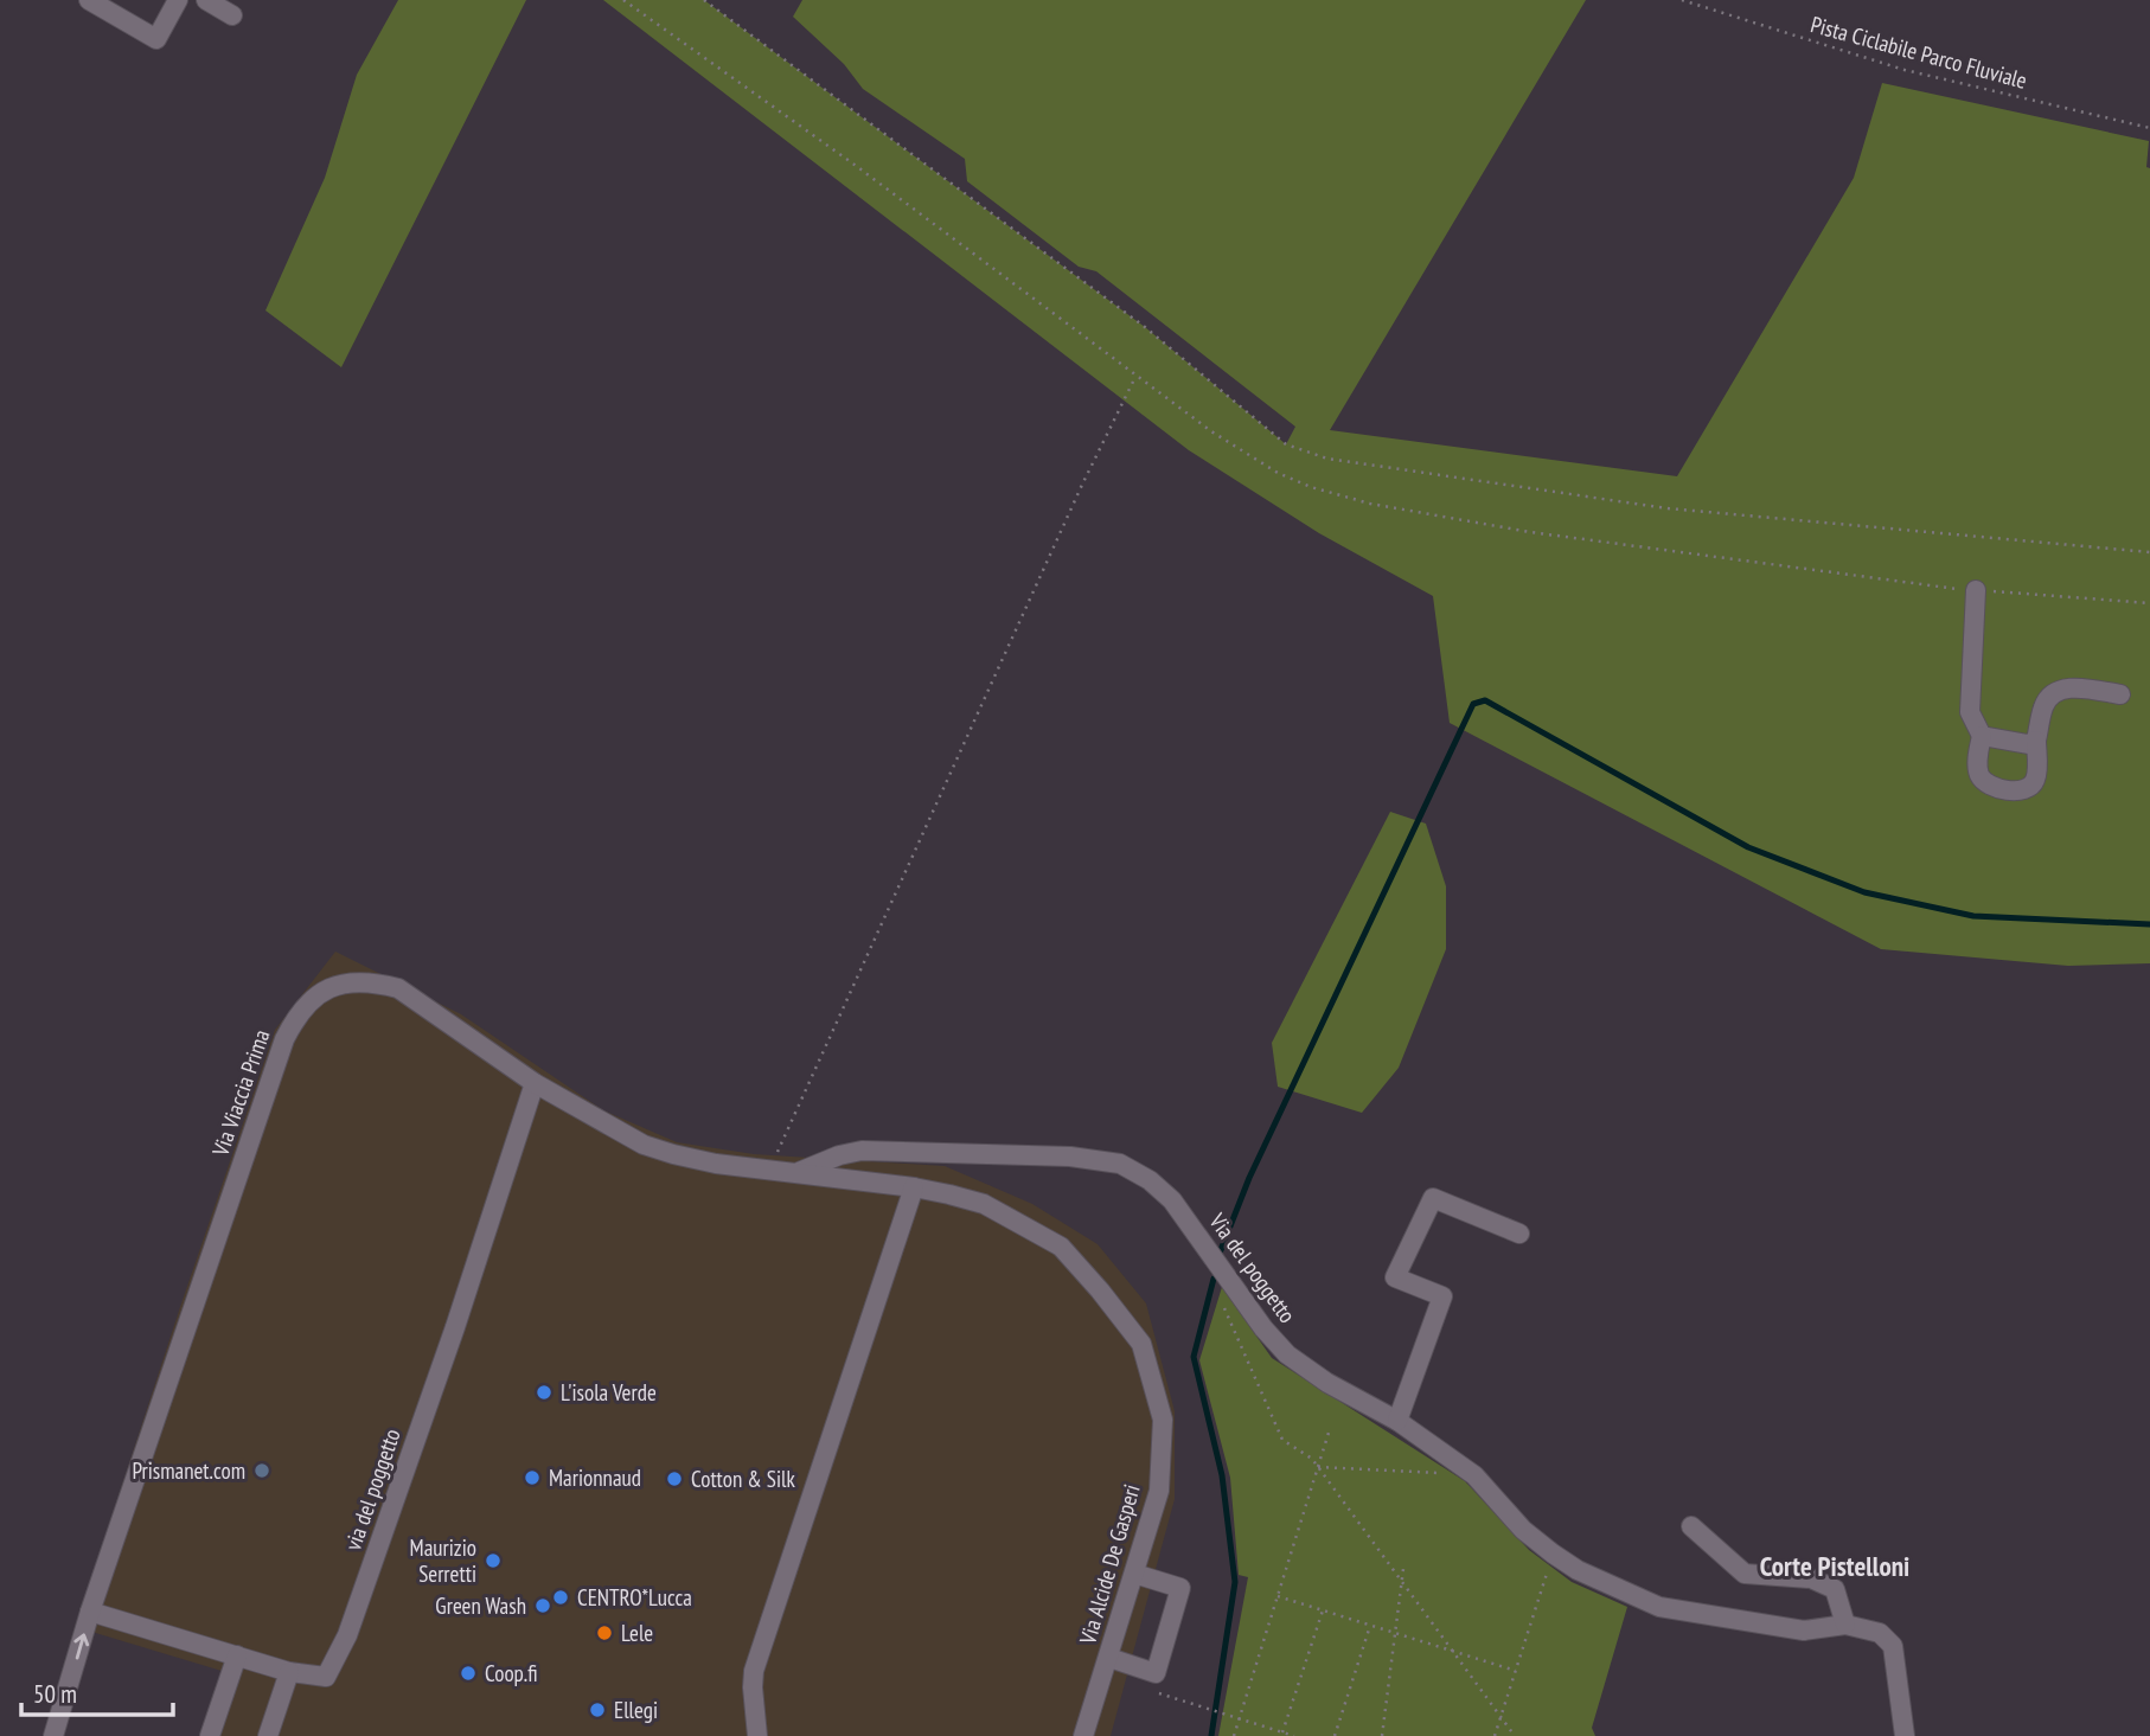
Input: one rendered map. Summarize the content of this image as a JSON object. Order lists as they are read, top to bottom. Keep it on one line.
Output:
{"streets":{"street":["Via Viaccia Prima","Via del poggetto","via del poggetto","Via Alcide De Gasperi"],"path":["Pista Ciclabile Parco Fluviale"]},"crossings":[["Via Viaccia Prima","Via del poggetto"],["Via Viaccia Prima","via del poggetto"],["Via Viaccia Prima","Via Alcide De Gasperi"],["Via del poggetto","Via Alcide De Gasperi"]],"districts":["Corte Pistelloni"],"places":["L'isola Verde","Prismanet.com","Marionnaud","Cotton & Silk","Maurizio Serretti","CENTRO*Lucca","Green Wash","Lele","Coop.fi","Ellegi"],"scale_bar":"50 m"}
